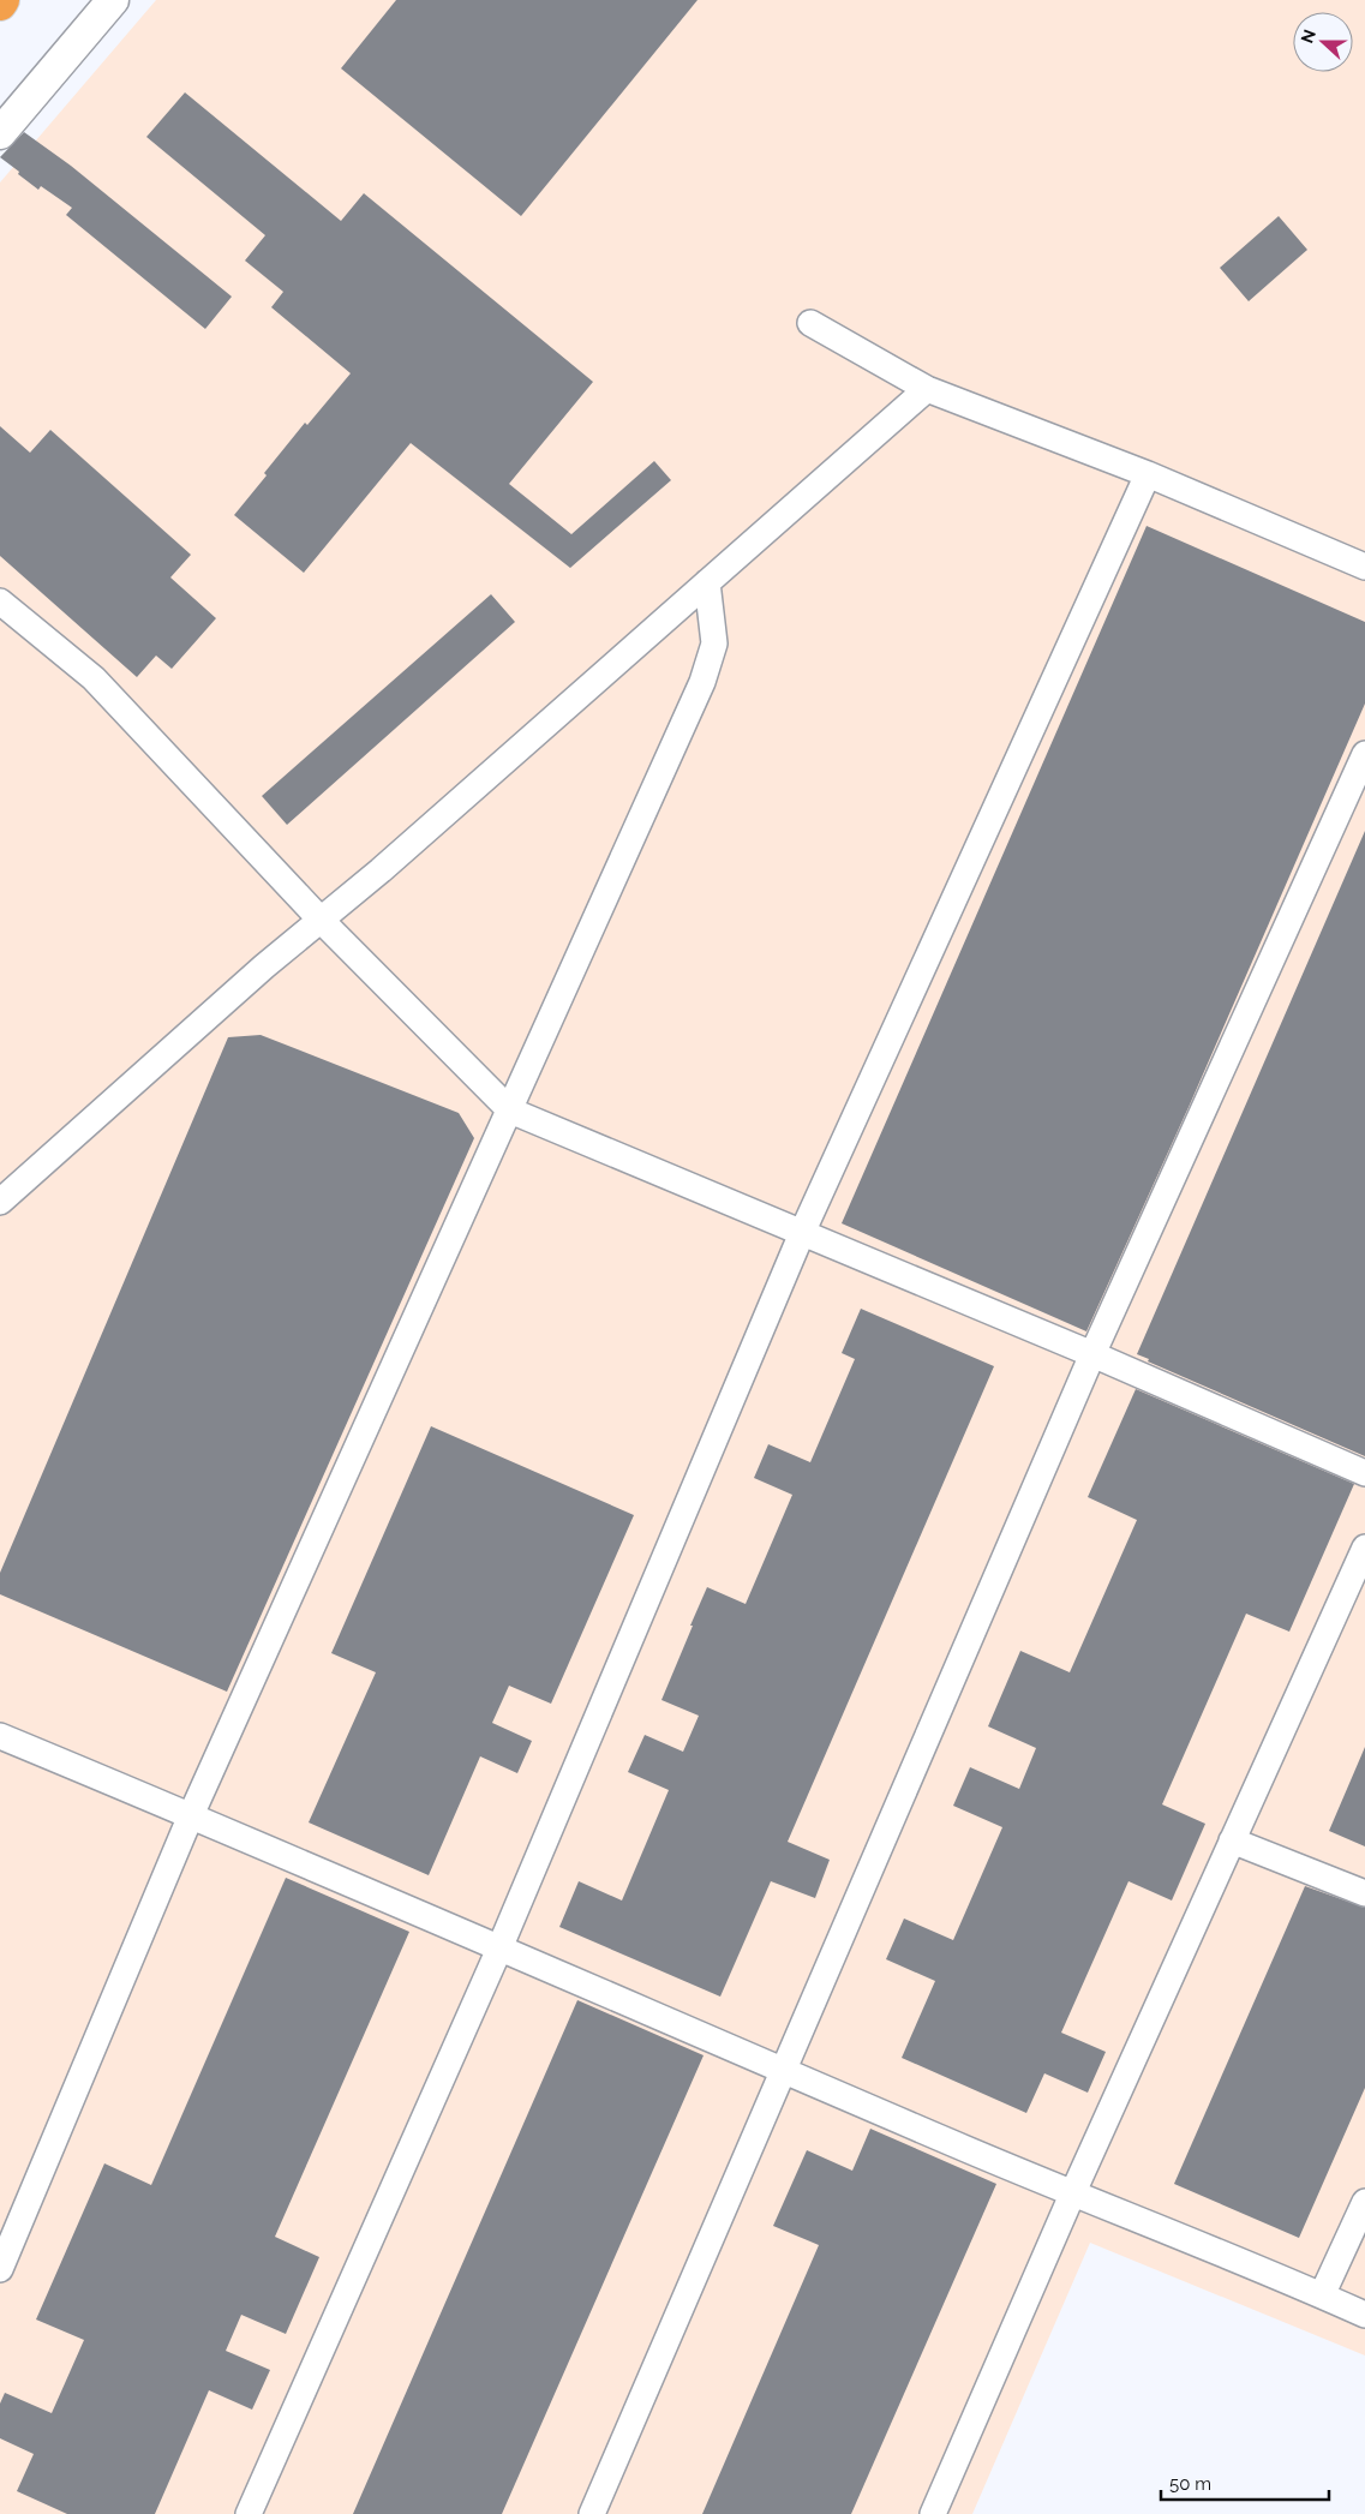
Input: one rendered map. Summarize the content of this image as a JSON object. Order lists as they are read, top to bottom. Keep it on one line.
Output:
{"scale_bar":"50 m","north":"left"}
